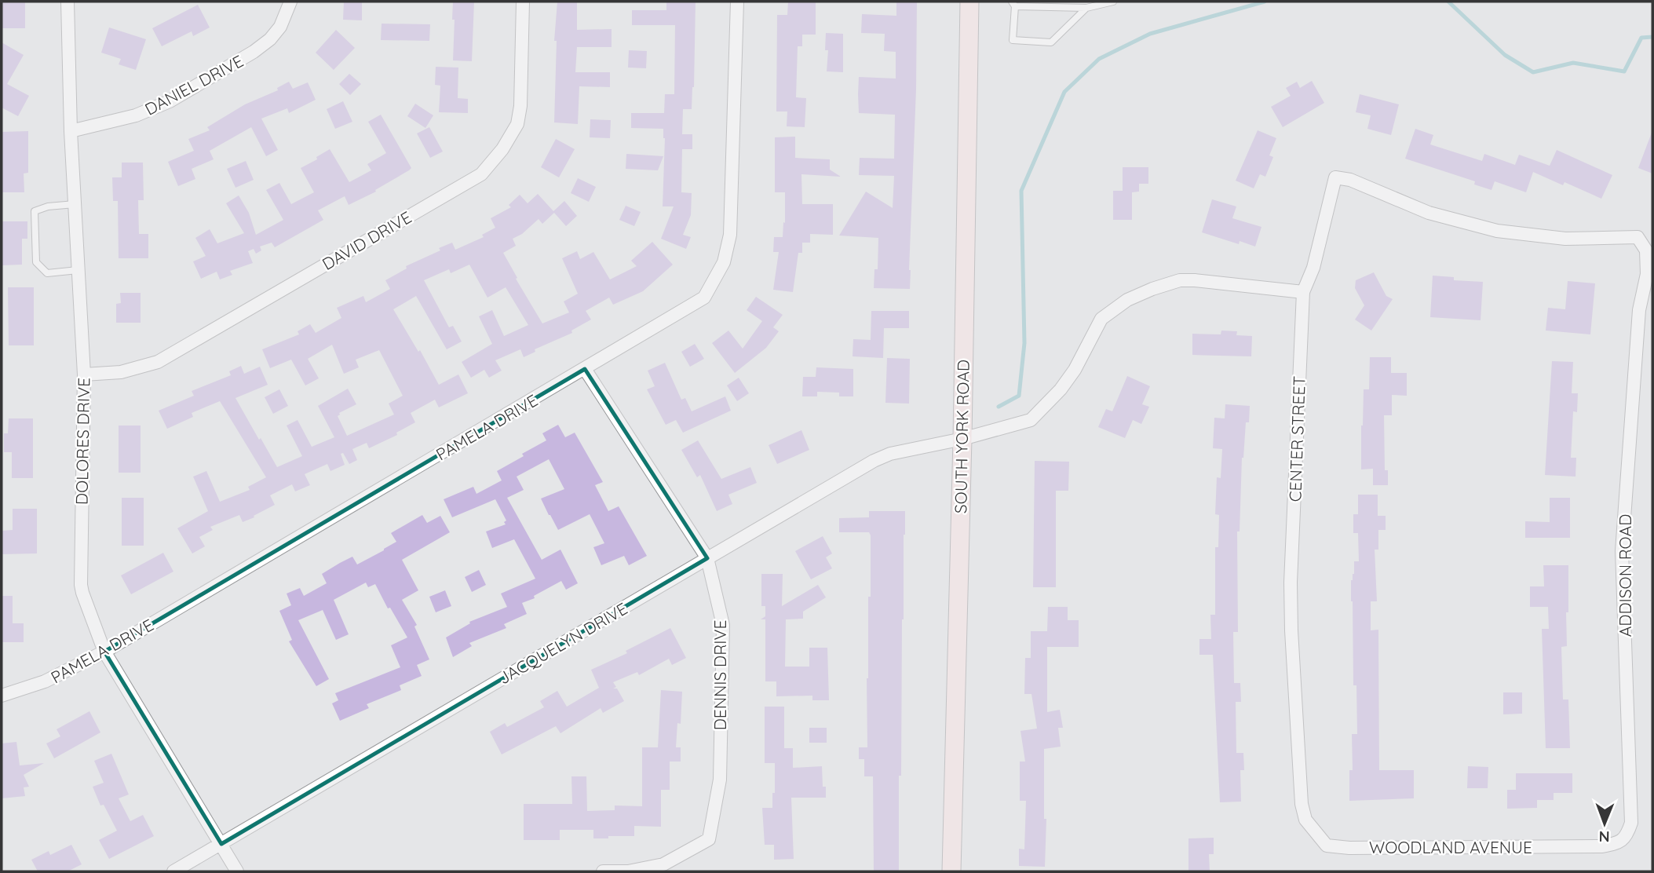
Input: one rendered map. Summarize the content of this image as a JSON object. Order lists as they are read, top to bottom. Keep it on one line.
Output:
{"streets":{"main road":["SOUTH YORK ROAD"],"street":["DANIEL DRIVE","DAVID DRIVE","PAMELA DRIVE","CENTER STREET","DOLORES DRIVE","ADDISON ROAD","JACQUELYN DRIVE","DENNIS DRIVE","WOODLAND AVENUE"]},"crossings":[["DANIEL DRIVE","DOLORES DRIVE"],["DAVID DRIVE","DOLORES DRIVE"],["PAMELA DRIVE","DOLORES DRIVE"],["PAMELA DRIVE","DENNIS DRIVE"],["SOUTH YORK ROAD","JACQUELYN DRIVE"],["CENTER STREET","ADDISON ROAD"],["CENTER STREET","JACQUELYN DRIVE"],["CENTER STREET","WOODLAND AVENUE"],["DOLORES DRIVE","JACQUELYN DRIVE"],["ADDISON ROAD","WOODLAND AVENUE"],["JACQUELYN DRIVE","DENNIS DRIVE"]],"north":"bottom"}
